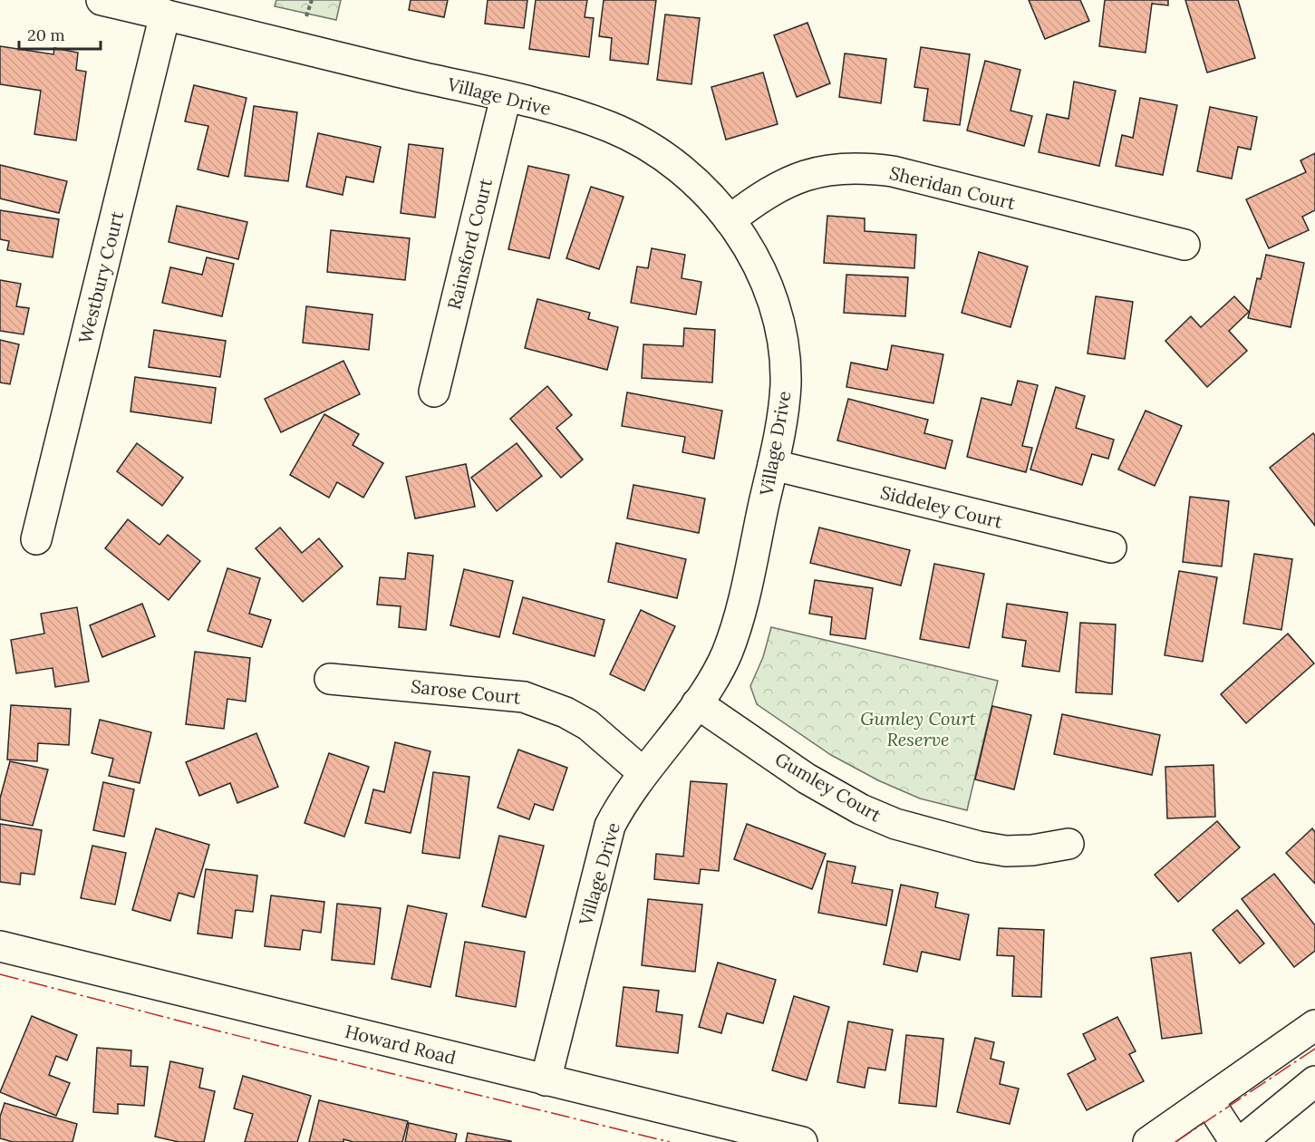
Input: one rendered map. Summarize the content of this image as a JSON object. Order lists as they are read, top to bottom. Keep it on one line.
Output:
{"streets":{"street":["Village Drive","Sheridan Court","Rainsford Court","Westbury Court","Siddeley Court","Sarose Court","Gumley Court","Howard Road"]},"crossings":[["Village Drive","Sheridan Court"],["Village Drive","Rainsford Court"],["Village Drive","Westbury Court"],["Village Drive","Siddeley Court"],["Village Drive","Sarose Court"],["Village Drive","Gumley Court"],["Village Drive","Howard Road"]],"parks":["Gumley Court Reserve"],"scale_bar":"20 m"}
